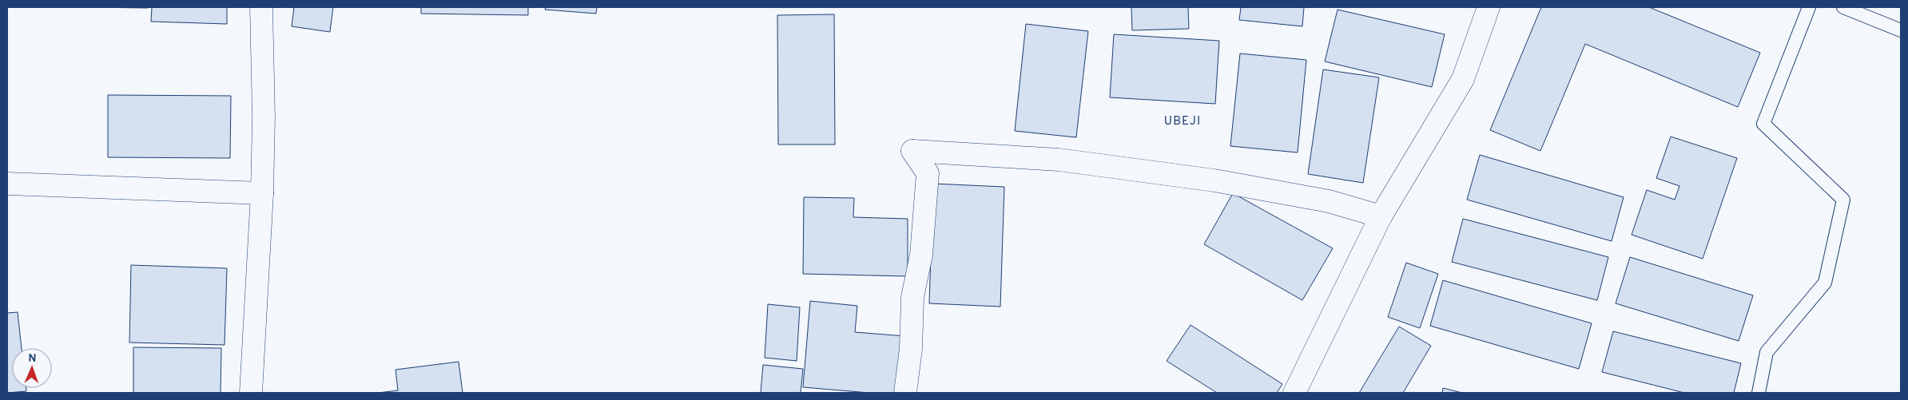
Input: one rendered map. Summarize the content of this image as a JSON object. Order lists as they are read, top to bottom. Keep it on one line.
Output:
{"districts":["UBEJI"],"north":"top"}
